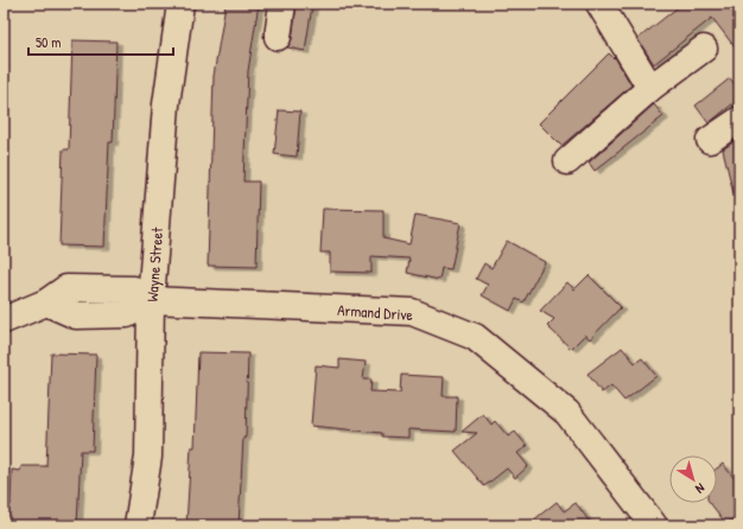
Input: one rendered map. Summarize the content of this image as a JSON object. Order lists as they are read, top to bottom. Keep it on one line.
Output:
{"streets":{"street":["Wayne Street","Armand Drive"]},"crossings":[["Wayne Street","Armand Drive"]],"scale_bar":"50 m","north":"bottom right"}
